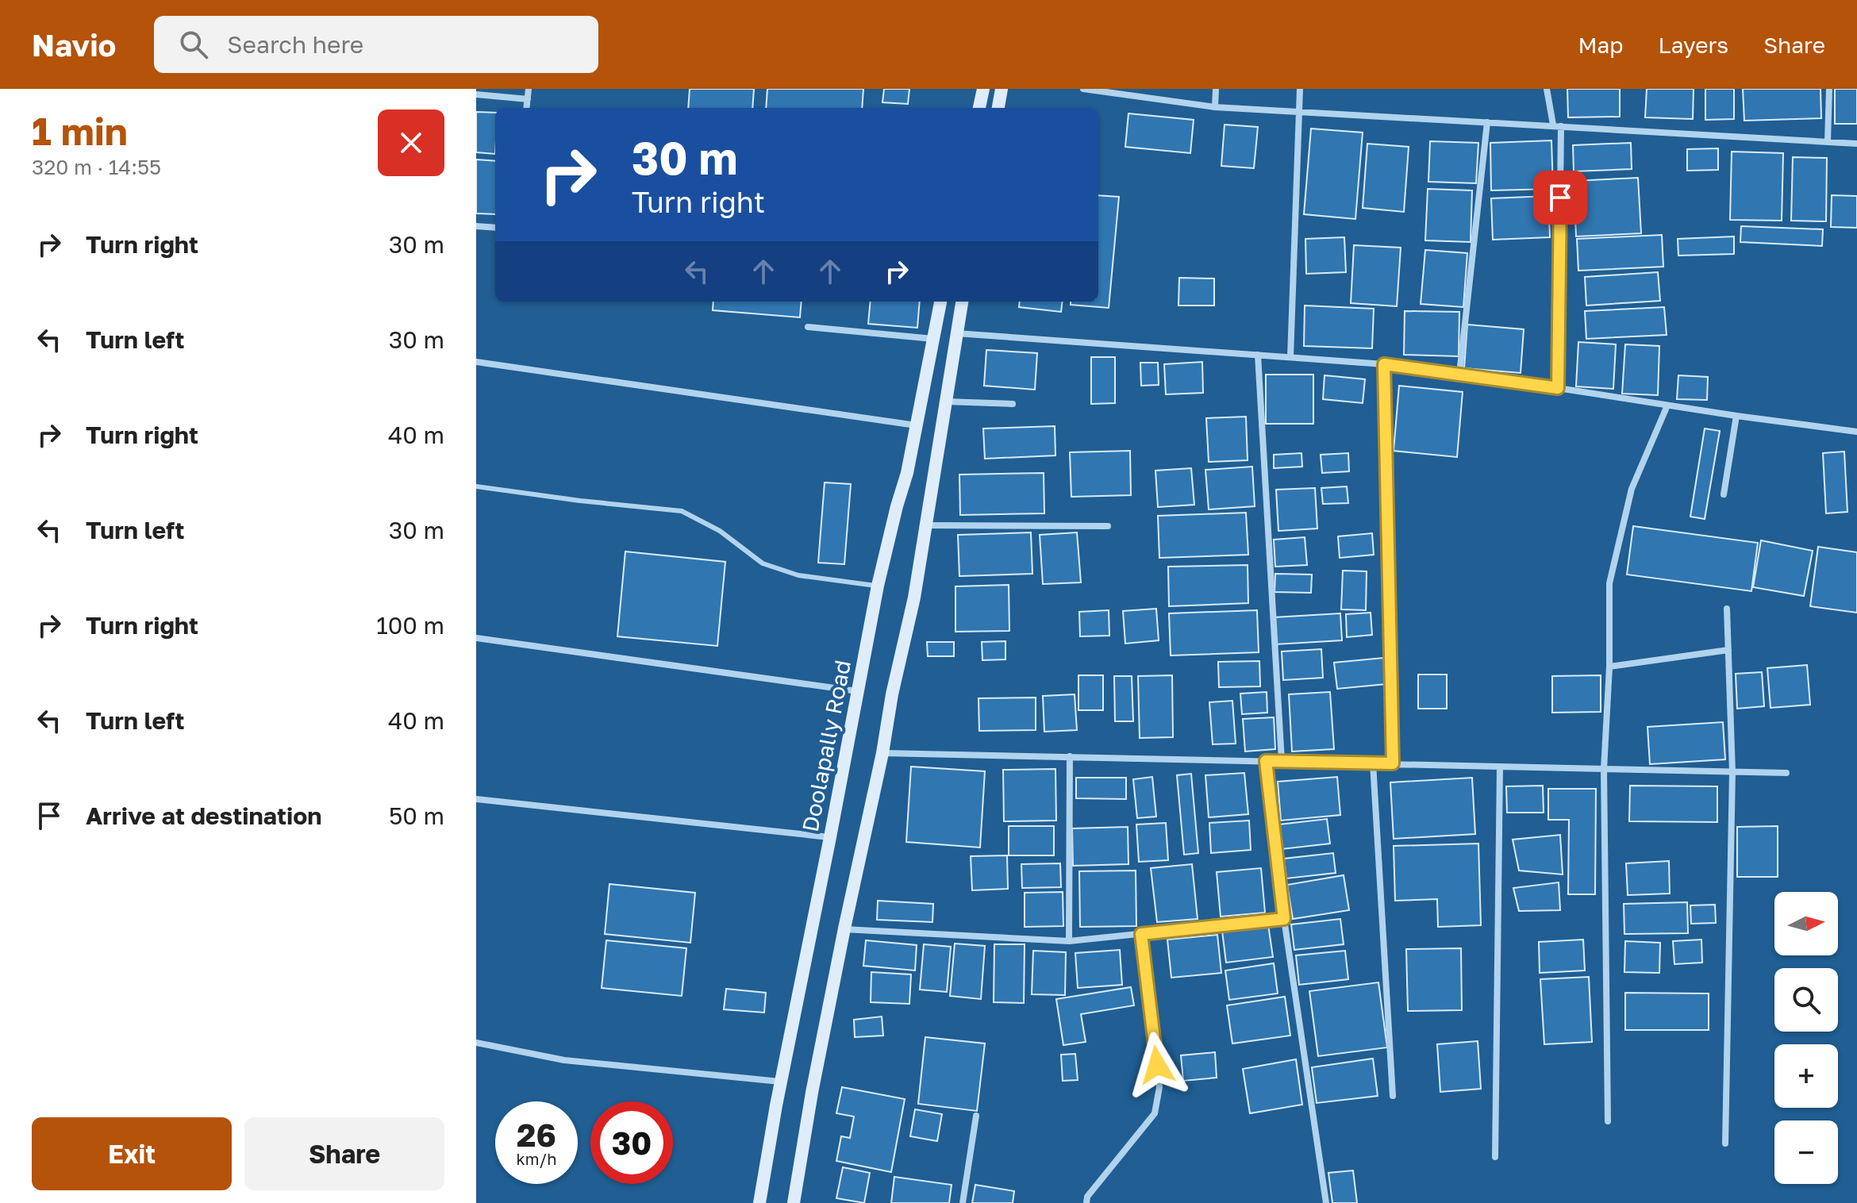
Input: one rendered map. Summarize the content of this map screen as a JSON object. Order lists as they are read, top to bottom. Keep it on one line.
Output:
{"streets":{"main road":["Doolapally Road"]},"north":"right","page":{"header":"Navio","search":"Search here","nav":["Map","Layers","Share"],"heading":["1 min","320 m · 14:55"],"turn":["30 m","Turn right"],"list":[{"name":"Turn right","value":"30 m"},{"name":"Turn left","value":"30 m"},{"name":"Turn right","value":"40 m"},{"name":"Turn left","value":"30 m"},{"name":"Turn right","value":"100 m"},{"name":"Turn left","value":"40 m"},{"name":"Arrive at destination","value":"50 m"}],"map_buttons":["+","−"],"speed":"26 km/h","limit":"30","buttons":["Exit","Share"]}}
